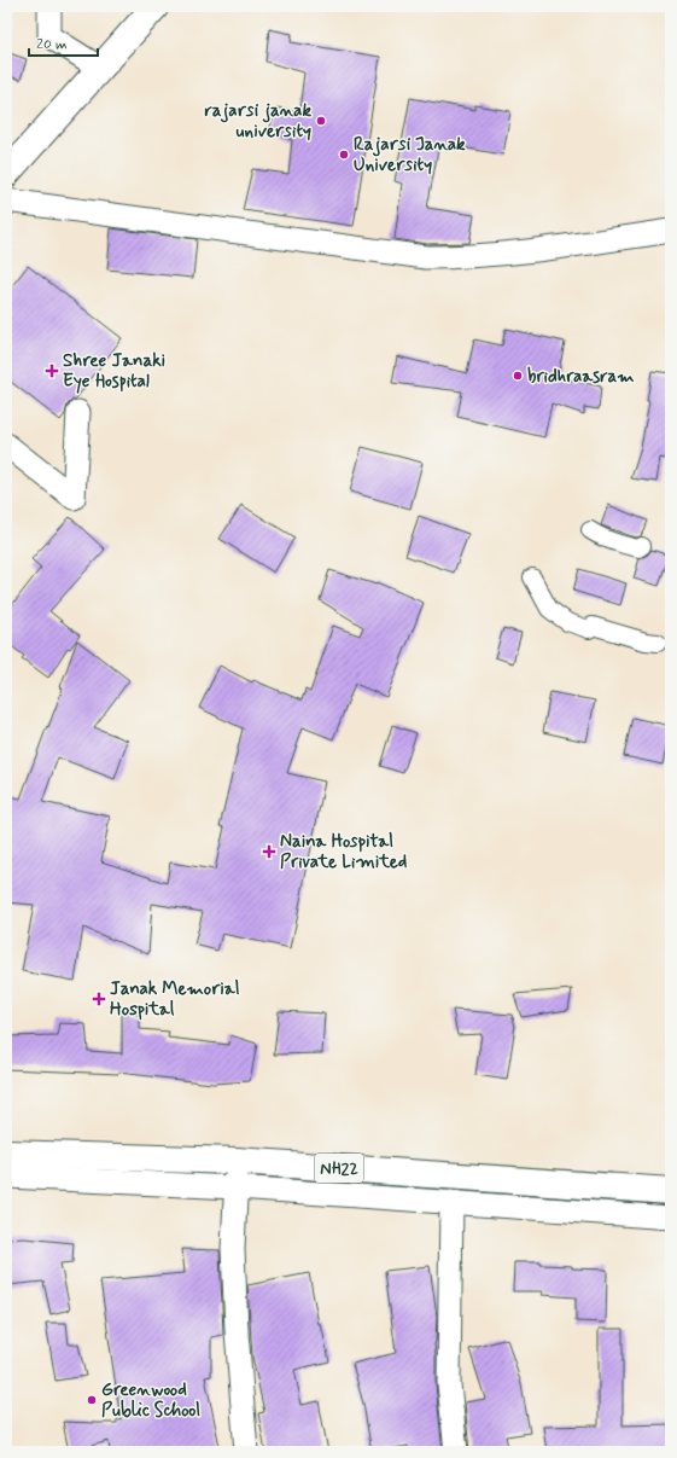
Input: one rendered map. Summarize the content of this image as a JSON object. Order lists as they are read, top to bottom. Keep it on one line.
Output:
{"streets":{"main road":["NH22"]},"places":{"other":["rajarsi janak university","Rajarsi Janak University","bridhraasram","Greenwood Public School"],"health":["Shree Janaki Eye Hospital","Naina Hospital Private Limited","Janak Memorial Hospital"]},"scale_bar":"20 m"}
